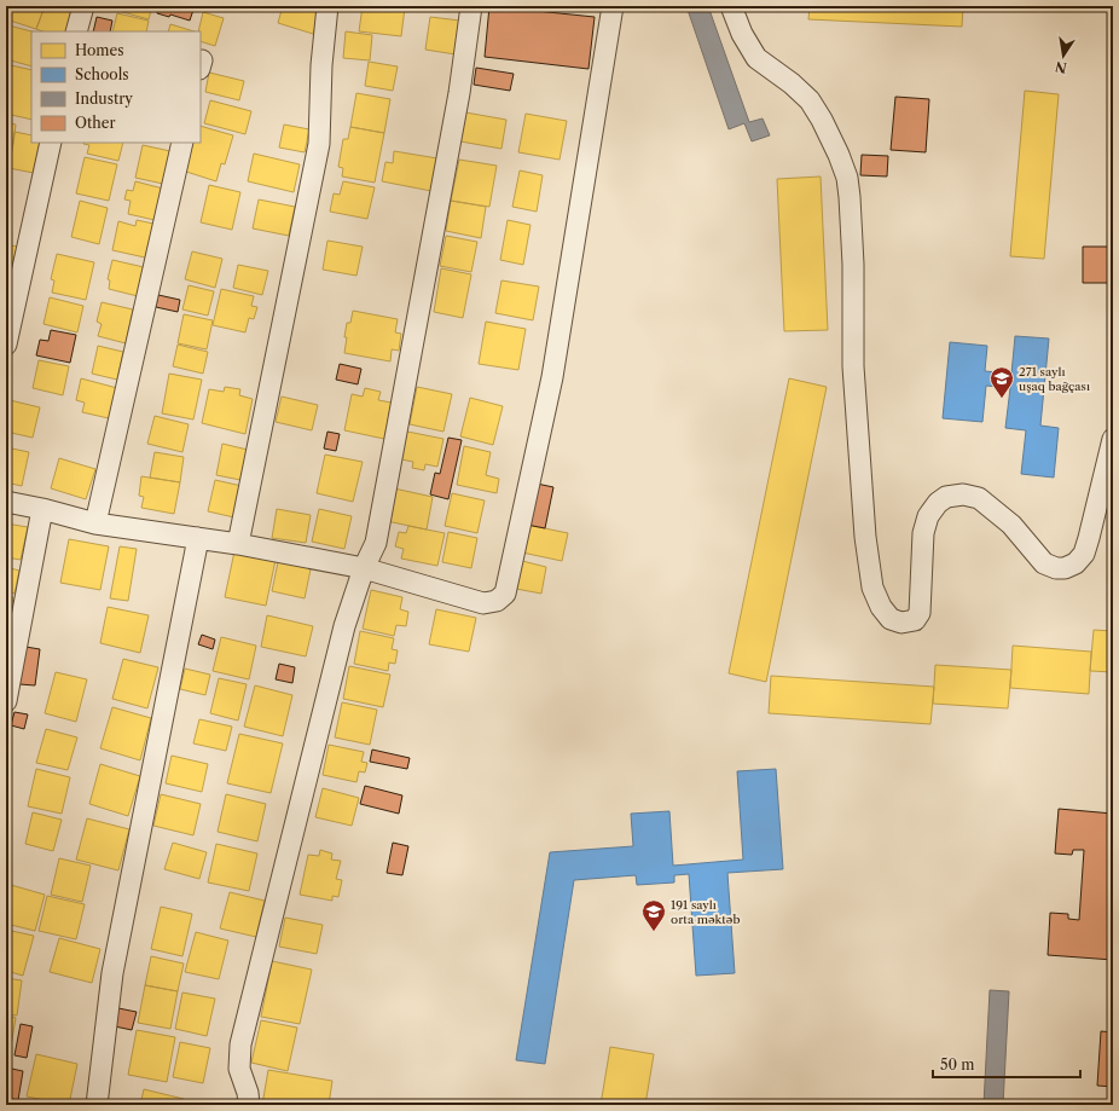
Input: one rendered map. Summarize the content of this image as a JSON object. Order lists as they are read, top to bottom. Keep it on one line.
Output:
{"places":{"school or university":["271 saylı uşaq bağçası","191 saylı orta məktəb"]},"legend":["Homes","Schools","Industry","Other"],"scale_bar":"50 m","north":"bottom"}
